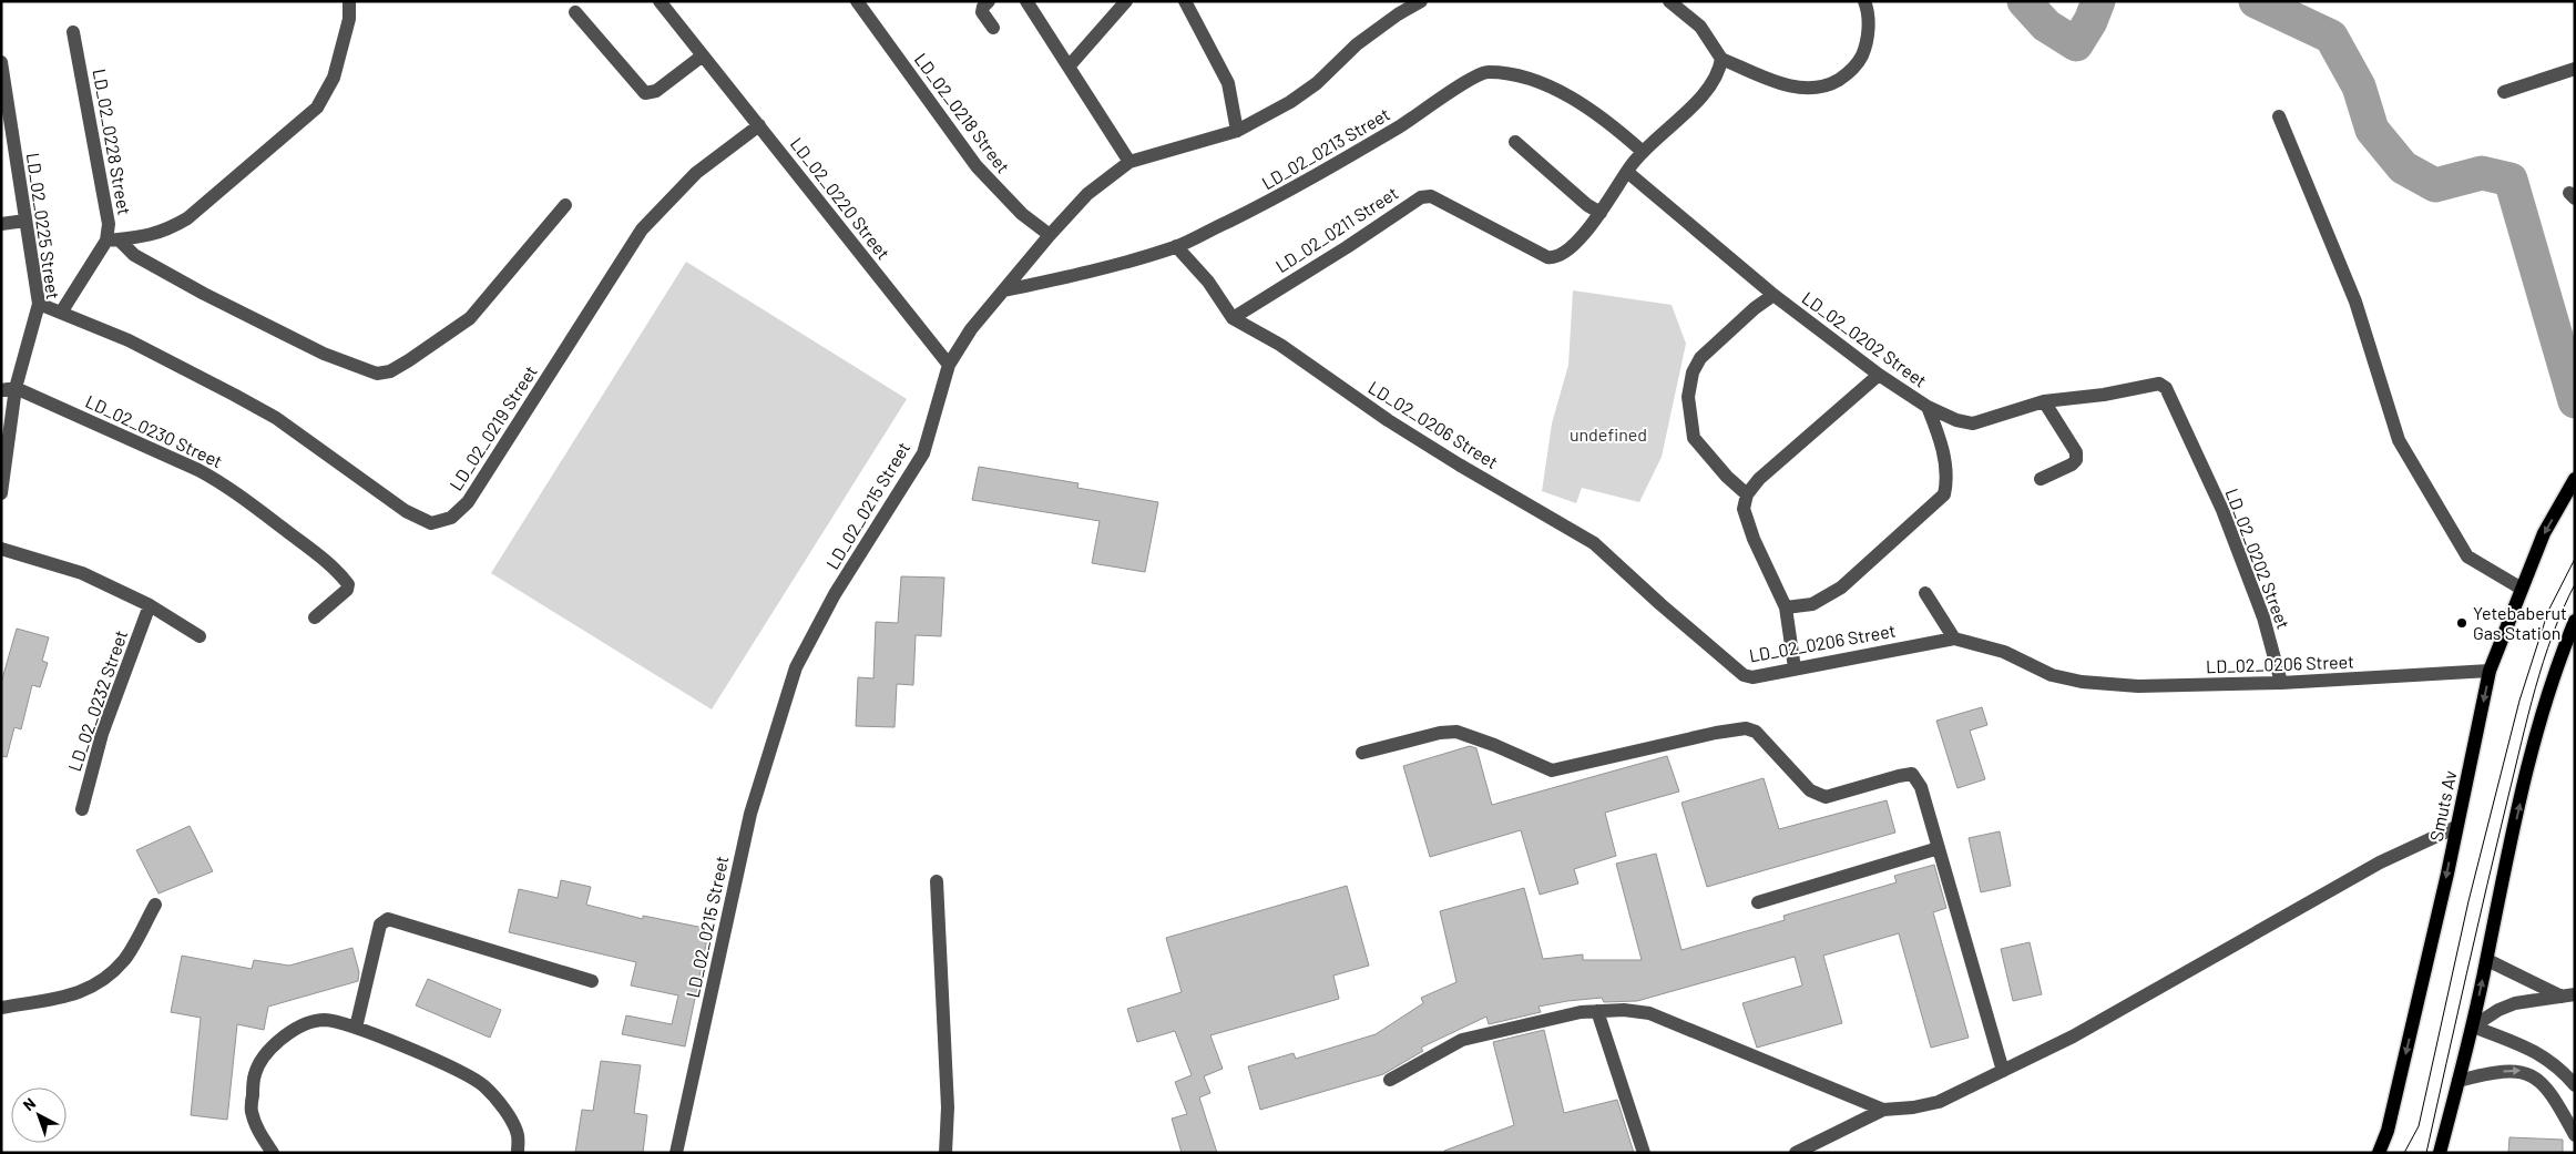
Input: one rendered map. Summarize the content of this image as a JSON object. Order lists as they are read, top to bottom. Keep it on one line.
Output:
{"streets":{"main road":["Smuts Av"],"street":["LD_02_0218 Street","LD_02_0228 Street","LD_02_0213 Street","LD_02_0220 Street","LD_02_0225 Street","LD_02_0211 Street","LD_02_0202 Street","LD_02_0206 Street","LD_02_0219 Street","LD_02_0230 Street","LD_02_0215 Street","LD_02_0232 Street"]},"crossings":[["LD_02_0218 Street","LD_02_0215 Street"],["LD_02_0228 Street","LD_02_0219 Street"],["LD_02_0213 Street","LD_02_0215 Street"],["LD_02_0220 Street","LD_02_0219 Street"],["LD_02_0220 Street","LD_02_0215 Street"],["LD_02_0225 Street","LD_02_0219 Street"],["LD_02_0225 Street","LD_02_0230 Street"],["LD_02_0211 Street","LD_02_0206 Street"],["LD_02_0202 Street","LD_02_0206 Street"],["LD_02_0206 Street","Smuts Av"]],"parks":["undefined"],"places":["Yetebaberut Gas Station"],"north":"top left"}
